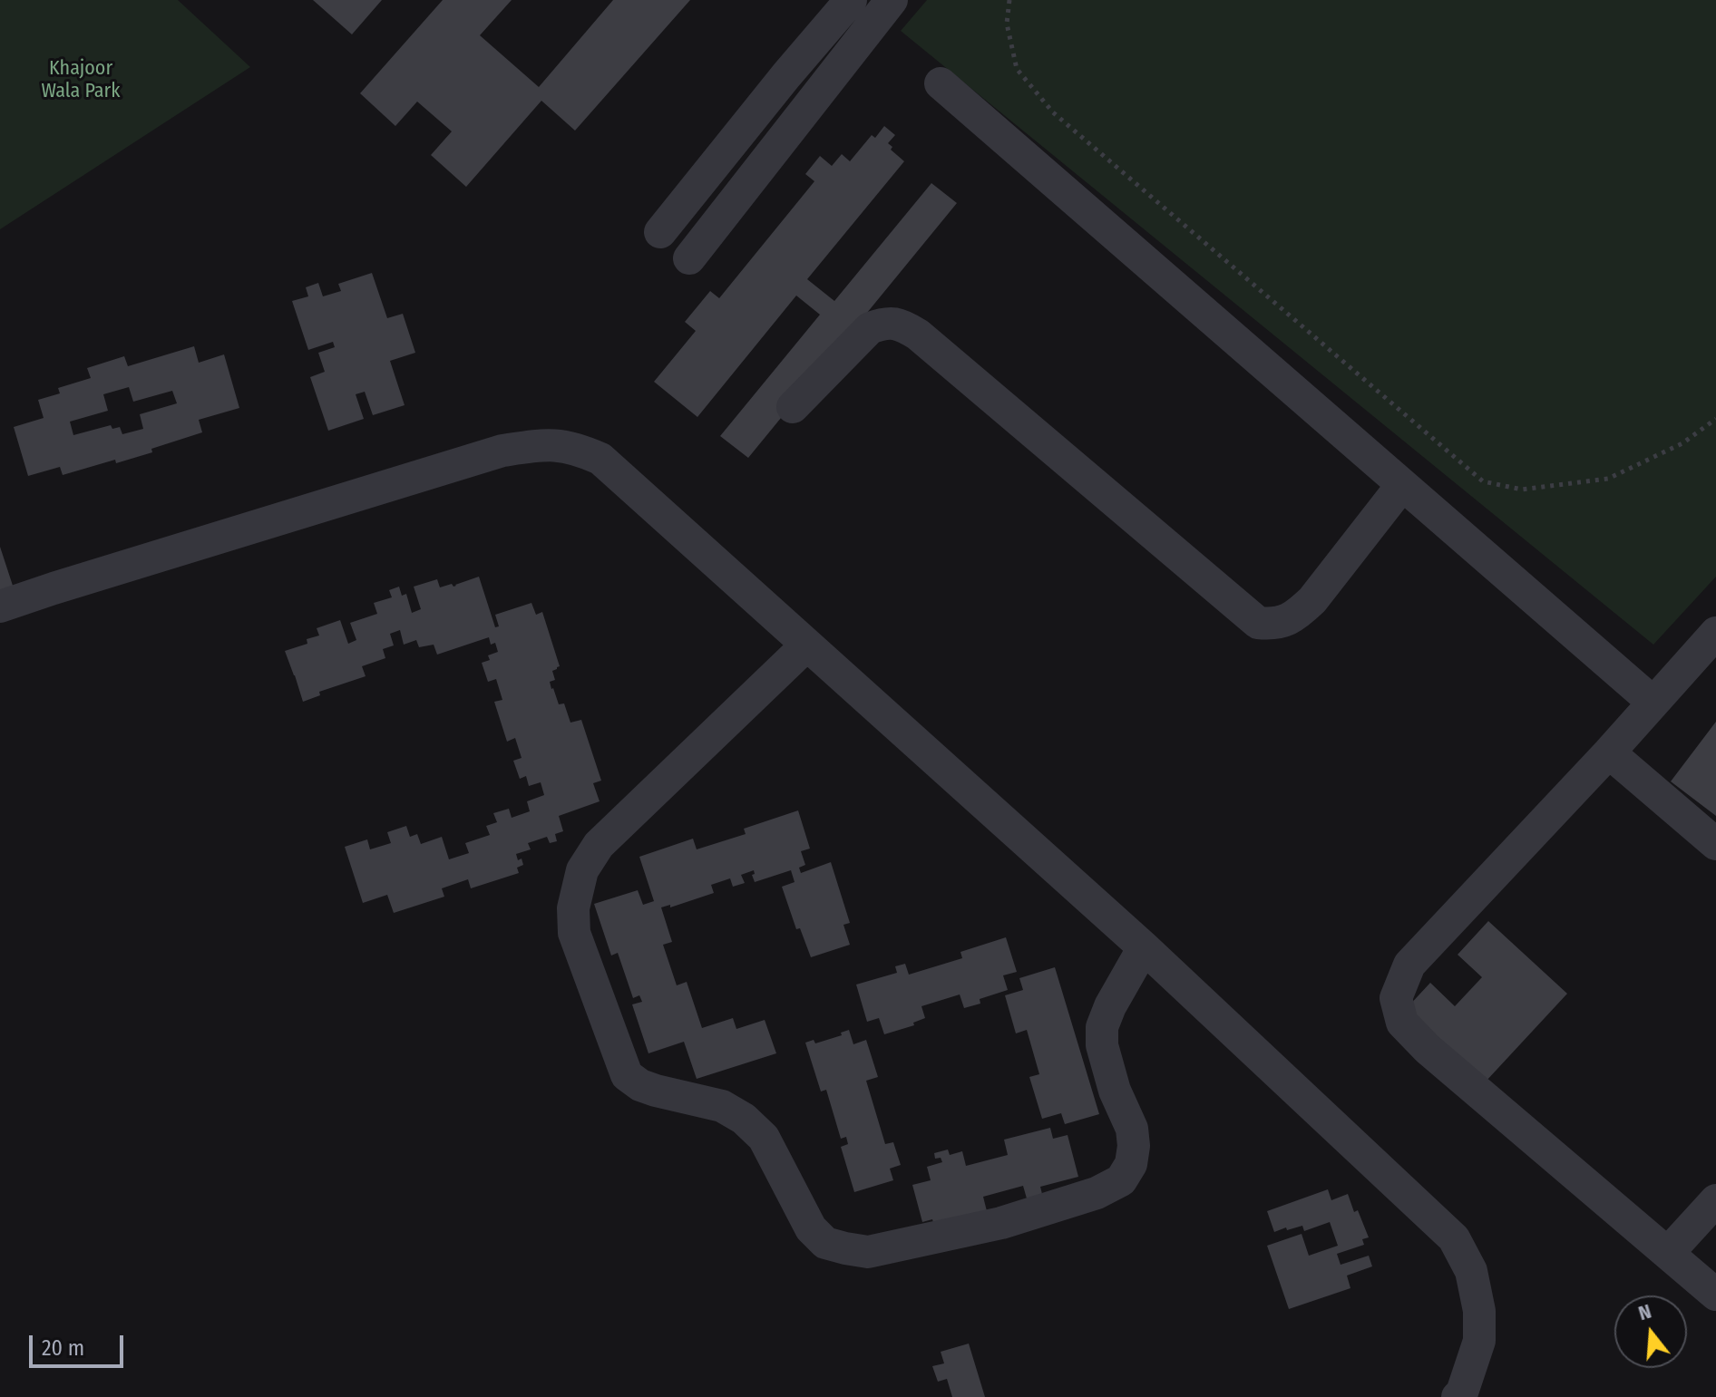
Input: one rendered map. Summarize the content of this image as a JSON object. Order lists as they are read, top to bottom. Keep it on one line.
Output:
{"parks":["Khajoor Wala Park"],"scale_bar":"20 m","north":"top"}
